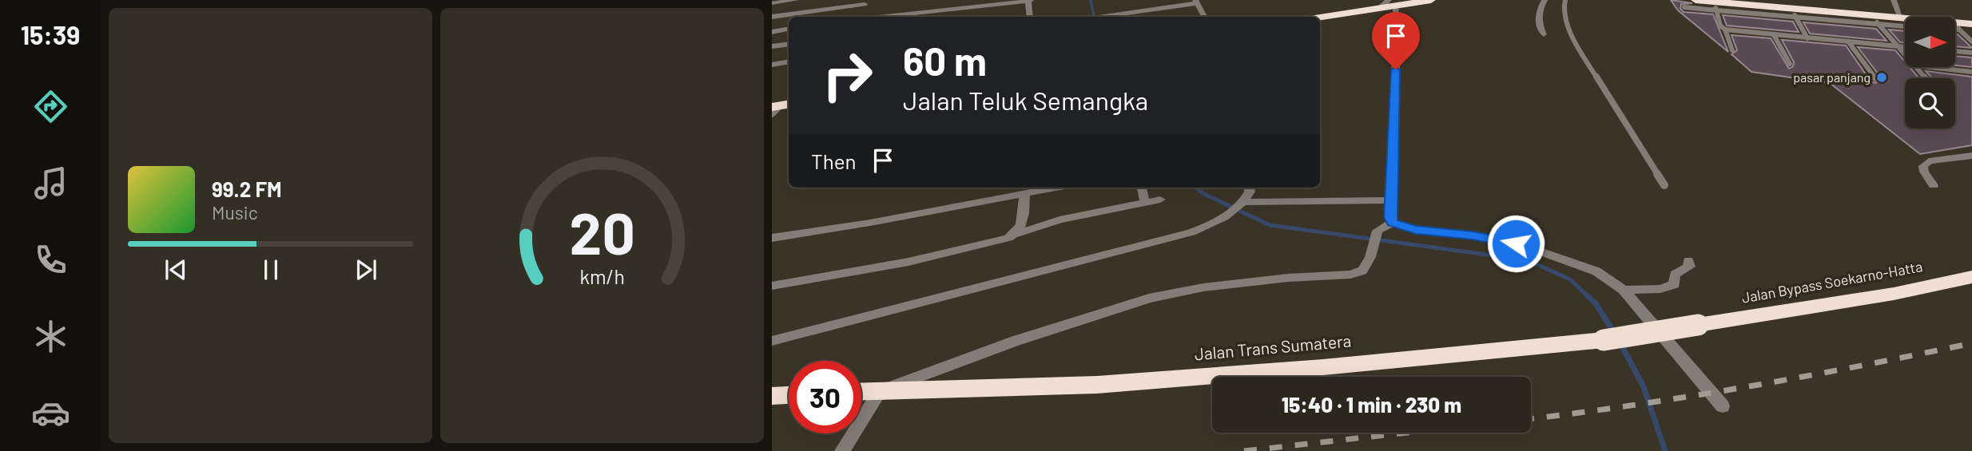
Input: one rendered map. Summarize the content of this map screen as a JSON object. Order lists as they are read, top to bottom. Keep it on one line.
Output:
{"streets":{"highway":["Jalan Bypass Soekarno-Hatta","Jalan Trans Sumatera"]},"crossings":[["Jalan Bypass Soekarno-Hatta","Jalan Trans Sumatera"]],"places":["pasar panjang"],"north":"right","page":{"tabs":"15:39","turn":["60 m","Jalan Teluk Semangka"],"then":"Then","song":["99.2 FM","Music"],"limit":"30","trip":"15:40 · 1 min · 230 m","gauge":["20","km/h"]}}
